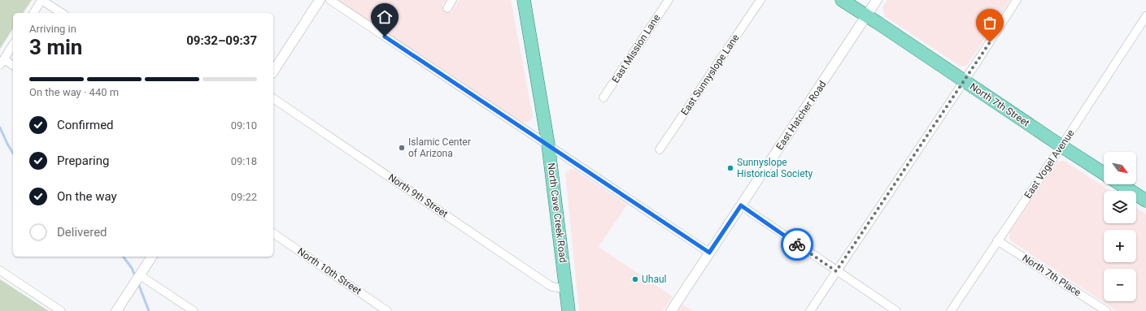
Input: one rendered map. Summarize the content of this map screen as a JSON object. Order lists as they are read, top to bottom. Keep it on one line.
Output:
{"streets":{"main road":["North 7th Street","North Cave Creek Road"],"street":["East Mission Lane","East Sunnyslope Lane","East Hatcher Road","East Vogel Avenue","North 9th Street","North 10th Street","North 7th Place"]},"crossings":[["North 7th Street","East Hatcher Road"],["North 7th Street","East Vogel Avenue"],["East Vogel Avenue","North 7th Place"],["North 9th Street","North Cave Creek Road"]],"places":["Islamic Center of Arizona","Sunnyslope Historical Society","Uhaul"],"north":"bottom right","page":{"heading":["3 min","Arriving in","09:32–09:37"],"bar":"On the way · 440 m","list":[["Confirmed","09:10"],["Preparing","09:18"],["On the way","09:22"],"Delivered"],"map_buttons":["+","−"]}}
